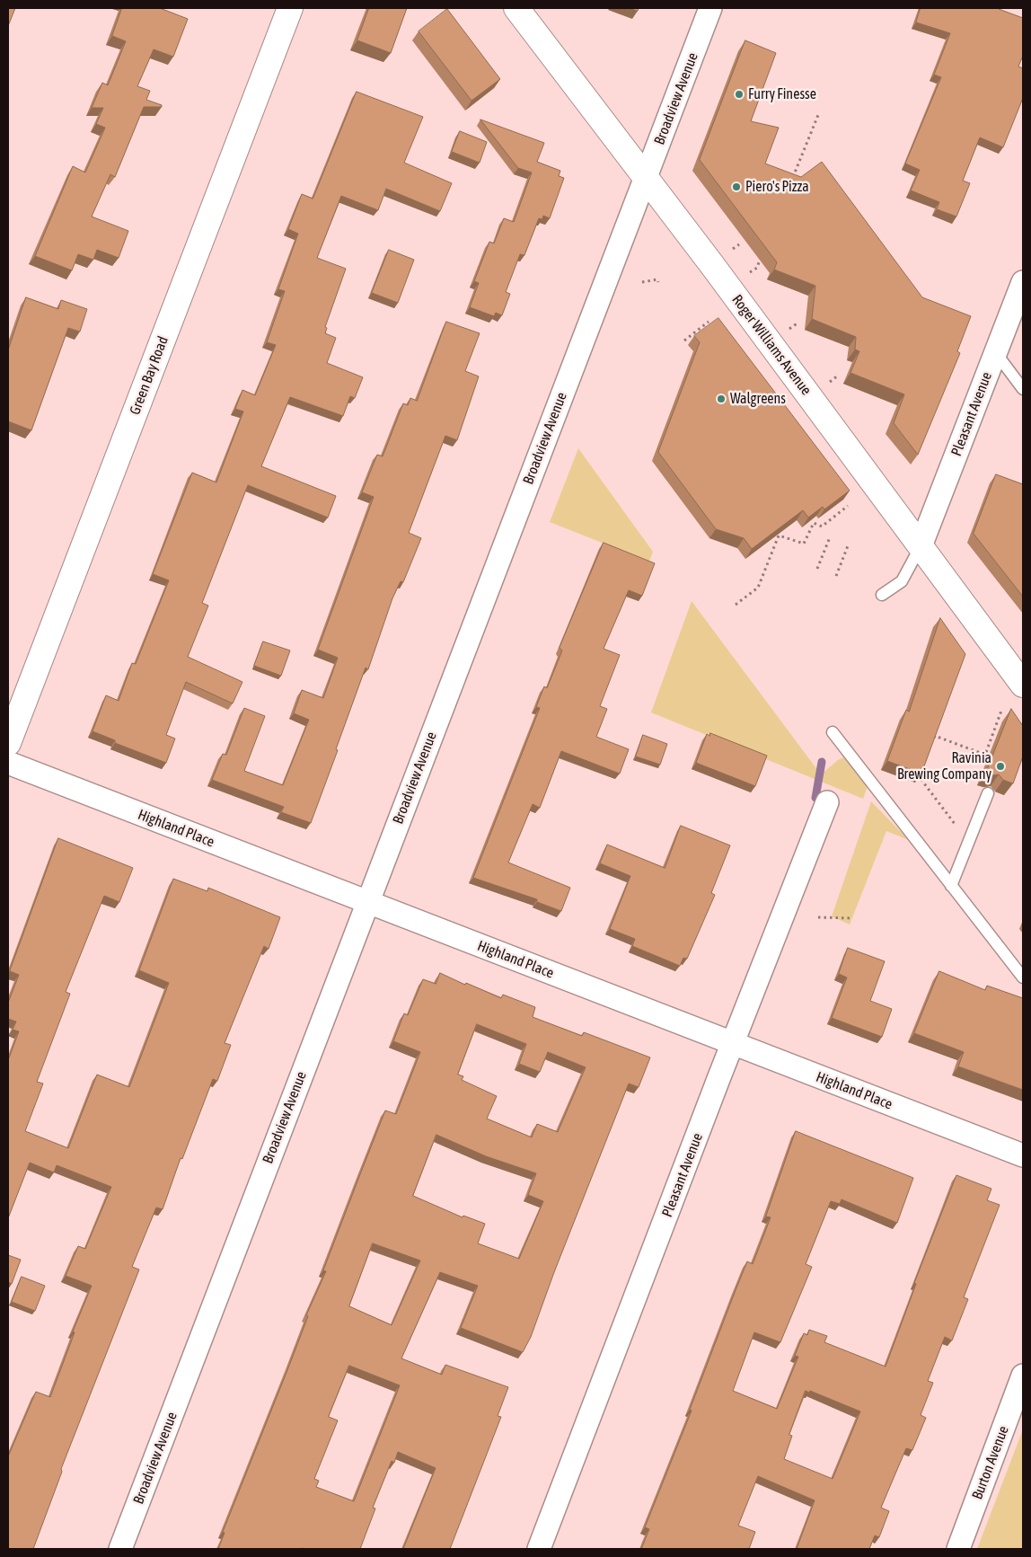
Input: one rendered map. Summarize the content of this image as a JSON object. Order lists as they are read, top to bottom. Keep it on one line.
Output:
{"streets":{"street":["Broadview Avenue","Roger Williams Avenue","Green Bay Road","Pleasant Avenue","Highland Place","Burton Avenue"]},"crossings":[["Broadview Avenue","Roger Williams Avenue"],["Broadview Avenue","Highland Place"],["Roger Williams Avenue","Pleasant Avenue"],["Pleasant Avenue","Highland Place"]],"places":["Furry Finesse","Piero's Pizza","Walgreens","Ravinia Brewing Company"]}
